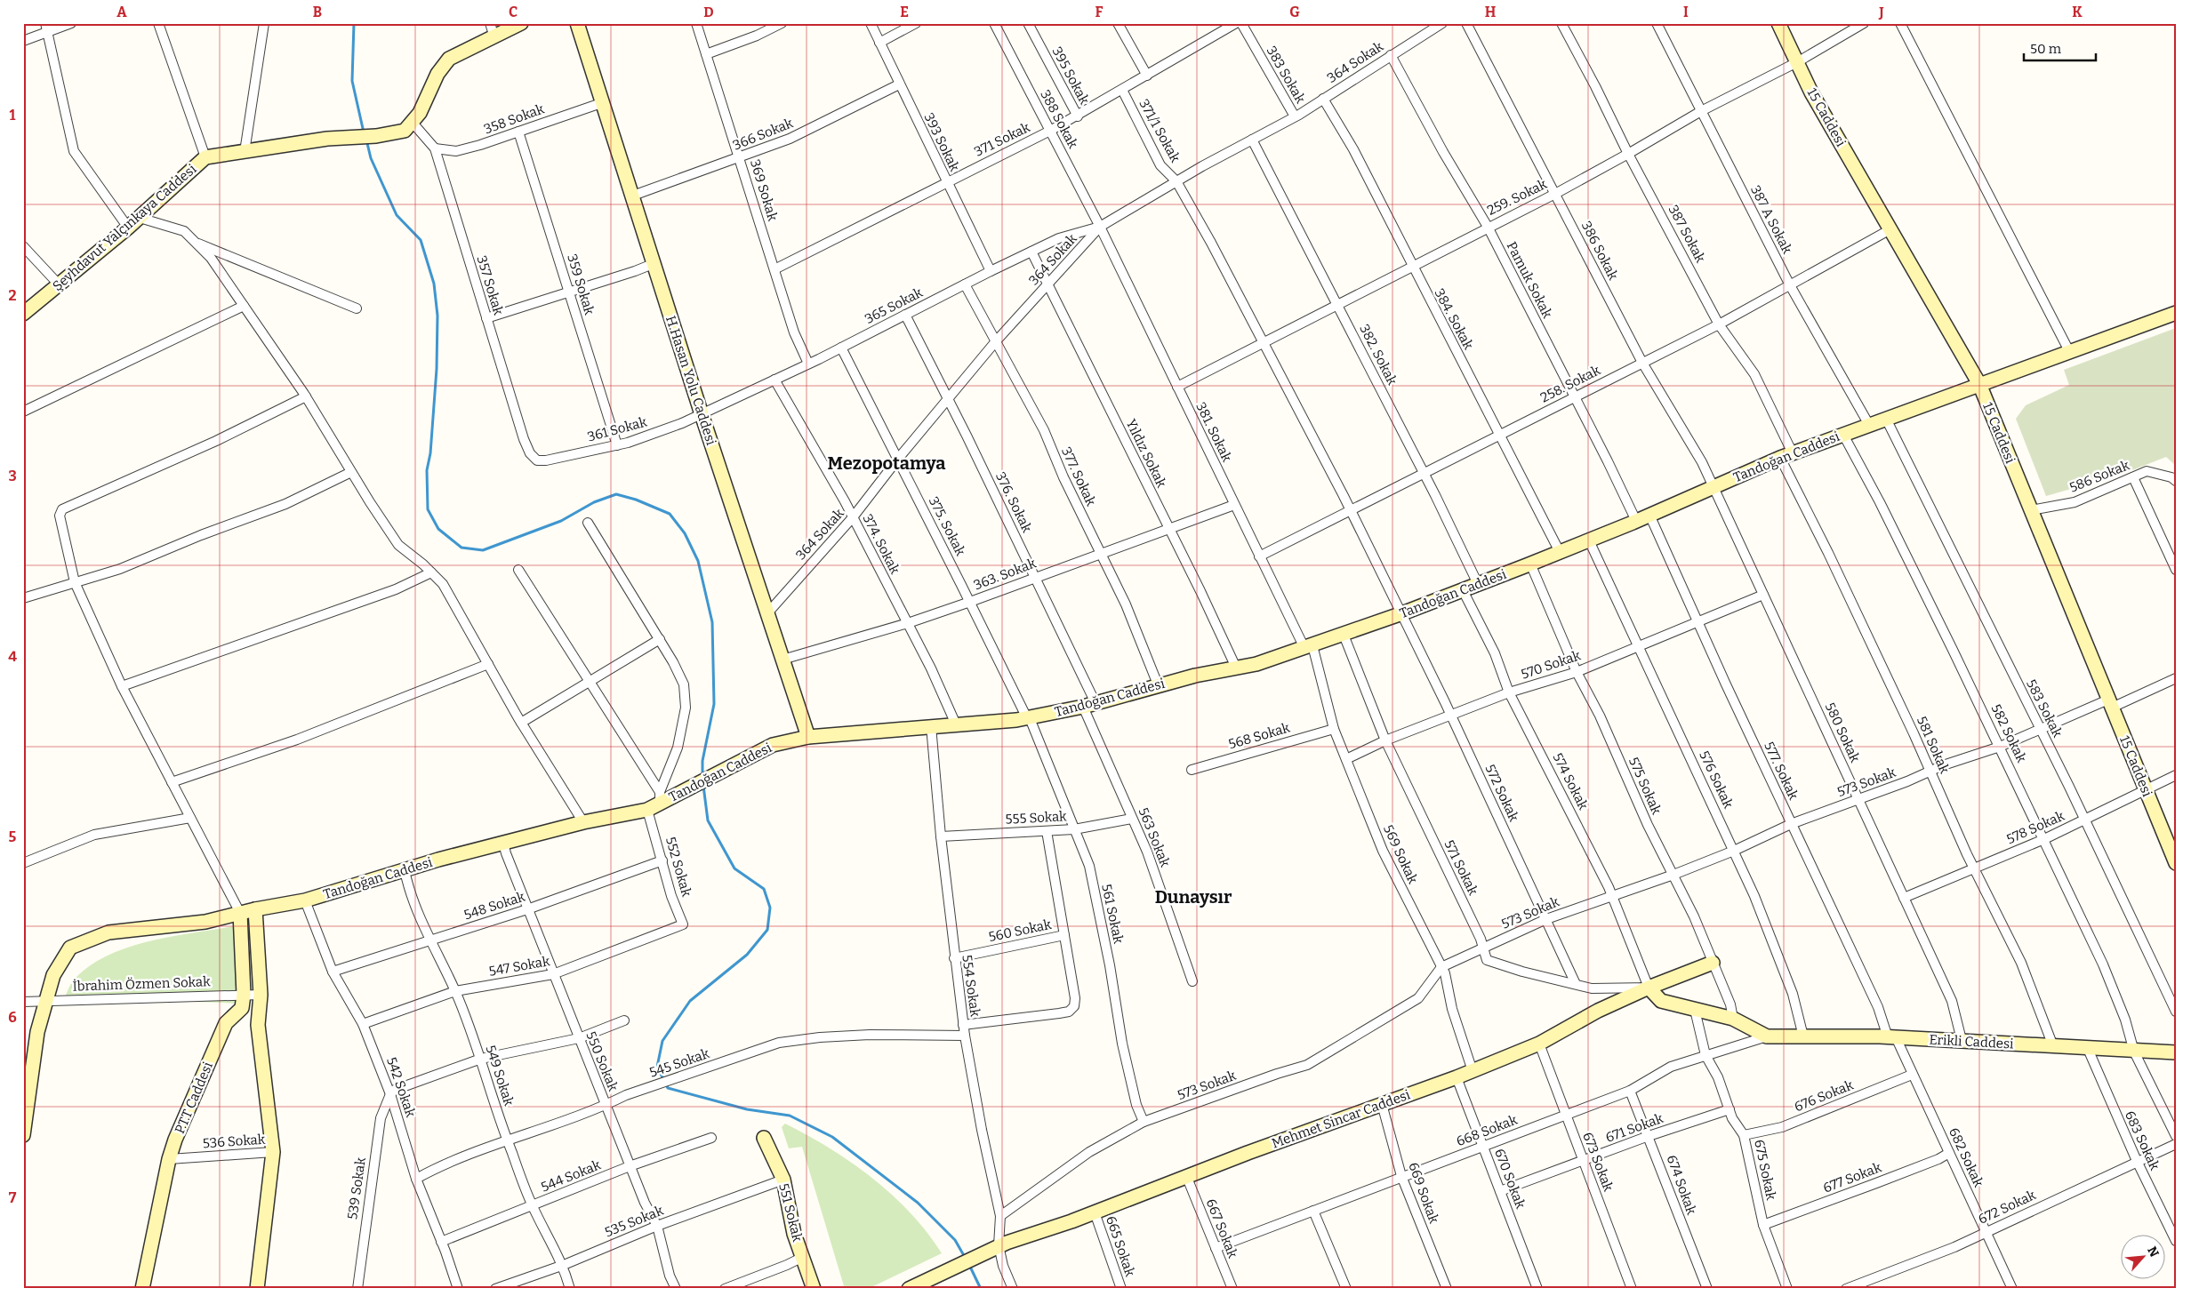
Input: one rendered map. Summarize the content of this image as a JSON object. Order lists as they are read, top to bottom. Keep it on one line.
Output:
{"streets":{"street":["364 Sokak","383 Sokak","395 Sokak","15 Caddesi","358 Sokak","388 Sokak","371/1 Sokak","366 Sokak","371 Sokak","393 Sokak","369 Sokak","259. Sokak","387 A Sokak","Şeyhdavut Yalçınkaya Caddesi","387 Sokak","386 Sokak","Pamuk Sokak","359 Sokak","357 Sokak","365 Sokak","384. Sokak","382. Sokak","H.Hasan Yolu Caddesi","258. Sokak","361 Sokak","381. Sokak","Yıldız Sokak","Tandoğan Caddesi","377. Sokak","586 Sokak","376. Sokak","375. Sokak","374. Sokak","363. Sokak","570 Sokak","583 Sokak","580 Sokak","582 Sokak","568 Sokak","581 Sokak","577. Sokak","576 Sokak","574 Sokak","573 Sokak","575 Sokak","572 Sokak","555 Sokak","578 Sokak","563 Sokak","569 Sokak","552 Sokak","571 Sokak","548 Sokak","561 Sokak","560 Sokak","547 Sokak","İbrahim Özmen Sokak","554 Sokak","Erikli Caddesi","550 Sokak","545 Sokak","549 Sokak","542 Sokak","676 Sokak","P.T.T Caddesi","Mehmet Sincar Caddesi","671 Sokak","668 Sokak","683 Sokak","536 Sokak","682 Sokak","673 Sokak","675 Sokak","544 Sokak","677 Sokak","670 Sokak","674 Sokak","539 Sokak","669 Sokak","672 Sokak","551 Sokak","535 Sokak","667 Sokak","665 Sokak"]},"crossings":[["364 Sokak","383 Sokak"],["364 Sokak","388 Sokak"],["364 Sokak","371/1 Sokak"],["364 Sokak","Pamuk Sokak"],["364 Sokak","365 Sokak"],["364 Sokak","384. Sokak"],["364 Sokak","382. Sokak"],["364 Sokak","H.Hasan Yolu Caddesi"],["364 Sokak","381. Sokak"],["364 Sokak","Yıldız Sokak"],["364 Sokak","377. Sokak"],["364 Sokak","376. Sokak"],["364 Sokak","375. Sokak"],["364 Sokak","374. Sokak"],["395 Sokak","371 Sokak"],["15 Caddesi","259. Sokak"],["15 Caddesi","258. Sokak"],["15 Caddesi","Tandoğan Caddesi"],["15 Caddesi","586 Sokak"],["15 Caddesi","573 Sokak"],["15 Caddesi","578 Sokak"],["358 Sokak","359 Sokak"],["358 Sokak","357 Sokak"],["358 Sokak","H.Hasan Yolu Caddesi"],["388 Sokak","371 Sokak"],["388 Sokak","365 Sokak"],["388 Sokak","381. Sokak"],["371/1 Sokak","371 Sokak"],["371/1 Sokak","259. Sokak"],["371/1 Sokak","572 Sokak"],["366 Sokak","393 Sokak"],["366 Sokak","369 Sokak"],["366 Sokak","H.Hasan Yolu Caddesi"],["371 Sokak","393 Sokak"],["371 Sokak","369 Sokak"],["393 Sokak","365 Sokak"],["369 Sokak","365 Sokak"],["259. Sokak","387 A Sokak"],["259. Sokak","387 Sokak"],["259. Sokak","386 Sokak"],["259. Sokak","Pamuk Sokak"],["259. Sokak","384. Sokak"],["259. Sokak","382. Sokak"],["259. Sokak","381. Sokak"],["259. Sokak","572 Sokak"],["387 A Sokak","258. Sokak"],["387 A Sokak","Tandoğan Caddesi"],["Şeyhdavut Yalçınkaya Caddesi","357 Sokak"],["387 Sokak","258. Sokak"],["387 Sokak","Tandoğan Caddesi"],["387 Sokak","581 Sokak"],["386 Sokak","258. Sokak"],["386 Sokak","Tandoğan Caddesi"],["386 Sokak","580 Sokak"],["Pamuk Sokak","258. Sokak"],["Pamuk Sokak","Tandoğan Caddesi"],["359 Sokak","361 Sokak"],["357 Sokak","361 Sokak"],["365 Sokak","H.Hasan Yolu Caddesi"],["365 Sokak","361 Sokak"],["365 Sokak","381. Sokak"],["365 Sokak","Yıldız Sokak"],["365 Sokak","377. Sokak"],["365 Sokak","376. Sokak"],["365 Sokak","375. Sokak"],["365 Sokak","374. Sokak"],["384. Sokak","258. Sokak"],["384. Sokak","Tandoğan Caddesi"],["382. Sokak","258. Sokak"],["382. Sokak","Tandoğan Caddesi"],["H.Hasan Yolu Caddesi","361 Sokak"],["H.Hasan Yolu Caddesi","Tandoğan Caddesi"],["H.Hasan Yolu Caddesi","363. Sokak"],["258. Sokak","381. Sokak"],["258. Sokak","572 Sokak"],["381. Sokak","Tandoğan Caddesi"],["381. Sokak","363. Sokak"],["381. Sokak","569 Sokak"],["Yıldız Sokak","Tandoğan Caddesi"],["Yıldız Sokak","363. Sokak"],["Tandoğan Caddesi","377. Sokak"],["Tandoğan Caddesi","376. Sokak"],["Tandoğan Caddesi","375. Sokak"],["Tandoğan Caddesi","374. Sokak"],["Tandoğan Caddesi","583 Sokak"],["Tandoğan Caddesi","580 Sokak"],["Tandoğan Caddesi","582 Sokak"],["Tandoğan Caddesi","581 Sokak"],["Tandoğan Caddesi","577. Sokak"],["Tandoğan Caddesi","576 Sokak"],["Tandoğan Caddesi","574 Sokak"],["Tandoğan Caddesi","575 Sokak"],["Tandoğan Caddesi","572 Sokak"],["Tandoğan Caddesi","563 Sokak"],["Tandoğan Caddesi","569 Sokak"],["Tandoğan Caddesi","552 Sokak"],["Tandoğan Caddesi","571 Sokak"],["Tandoğan Caddesi","561 Sokak"],["Tandoğan Caddesi","İbrahim Özmen Sokak"],["Tandoğan Caddesi","554 Sokak"],["Tandoğan Caddesi","550 Sokak"],["Tandoğan Caddesi","549 Sokak"],["Tandoğan Caddesi","542 Sokak"],["Tandoğan Caddesi","P.T.T Caddesi"],["377. Sokak","363. Sokak"],["376. Sokak","363. Sokak"],["376. Sokak","563 Sokak"],["375. Sokak","363. Sokak"],["375. Sokak","561 Sokak"],["374. Sokak","363. Sokak"],["570 Sokak","580 Sokak"],["570 Sokak","577. Sokak"],["570 Sokak","576 Sokak"],["570 Sokak","574 Sokak"],["570 Sokak","575 Sokak"],["570 Sokak","572 Sokak"],["570 Sokak","569 Sokak"],["570 Sokak","571 Sokak"],["583 Sokak","573 Sokak"],["583 Sokak","578 Sokak"],["580 Sokak","573 Sokak"],["580 Sokak","578 Sokak"],["580 Sokak","Erikli Caddesi"],["582 Sokak","573 Sokak"],["582 Sokak","578 Sokak"],["582 Sokak","Erikli Caddesi"],["568 Sokak","569 Sokak"],["581 Sokak","573 Sokak"],["581 Sokak","578 Sokak"],["581 Sokak","Erikli Caddesi"],["577. Sokak","573 Sokak"],["577. Sokak","Erikli Caddesi"],["577. Sokak","682 Sokak"],["576 Sokak","573 Sokak"],["576 Sokak","Erikli Caddesi"],["574 Sokak","573 Sokak"],["574 Sokak","571 Sokak"],["574 Sokak","Mehmet Sincar Caddesi"],["573 Sokak","575 Sokak"],["573 Sokak","572 Sokak"],["573 Sokak","569 Sokak"],["573 Sokak","571 Sokak"],["573 Sokak","561 Sokak"],["573 Sokak","554 Sokak"],["575 Sokak","Mehmet Sincar Caddesi"],["572 Sokak","571 Sokak"],["555 Sokak","563 Sokak"],["555 Sokak","561 Sokak"],["555 Sokak","560 Sokak"],["555 Sokak","554 Sokak"],["569 Sokak","Mehmet Sincar Caddesi"],["552 Sokak","548 Sokak"],["552 Sokak","547 Sokak"],["571 Sokak","Mehmet Sincar Caddesi"],["548 Sokak","550 Sokak"],["548 Sokak","549 Sokak"],["548 Sokak","542 Sokak"],["560 Sokak","554 Sokak"],["547 Sokak","550 Sokak"],["547 Sokak","549 Sokak"],["547 Sokak","542 Sokak"],["İbrahim Özmen Sokak","P.T.T Caddesi"],["554 Sokak","545 Sokak"],["554 Sokak","Mehmet Sincar Caddesi"],["Erikli Caddesi","668 Sokak"],["Erikli Caddesi","683 Sokak"],["Erikli Caddesi","682 Sokak"],["550 Sokak","545 Sokak"],["550 Sokak","544 Sokak"],["550 Sokak","535 Sokak"],["545 Sokak","549 Sokak"],["545 Sokak","542 Sokak"],["549 Sokak","544 Sokak"],["549 Sokak","535 Sokak"],["542 Sokak","544 Sokak"],["542 Sokak","539 Sokak"],["676 Sokak","682 Sokak"],["676 Sokak","675 Sokak"],["P.T.T Caddesi","536 Sokak"],["Mehmet Sincar Caddesi","673 Sokak"],["Mehmet Sincar Caddesi","670 Sokak"],["Mehmet Sincar Caddesi","669 Sokak"],["Mehmet Sincar Caddesi","667 Sokak"],["Mehmet Sincar Caddesi","665 Sokak"],["671 Sokak","673 Sokak"],["671 Sokak","675 Sokak"],["671 Sokak","670 Sokak"],["671 Sokak","674 Sokak"],["668 Sokak","673 Sokak"],["668 Sokak","675 Sokak"],["668 Sokak","670 Sokak"],["668 Sokak","674 Sokak"],["668 Sokak","669 Sokak"],["668 Sokak","667 Sokak"],["683 Sokak","672 Sokak"],["682 Sokak","677 Sokak"],["682 Sokak","672 Sokak"],["675 Sokak","677 Sokak"],["551 Sokak","535 Sokak"]],"districts":["Mezopotamya","Dunaysır"],"scale_bar":"50 m","north":"top right","grid":{"columns":["A","B","C","D","E","F","G","H","I","J","K"],"rows":["1","2","3","4","5","6","7"]}}
